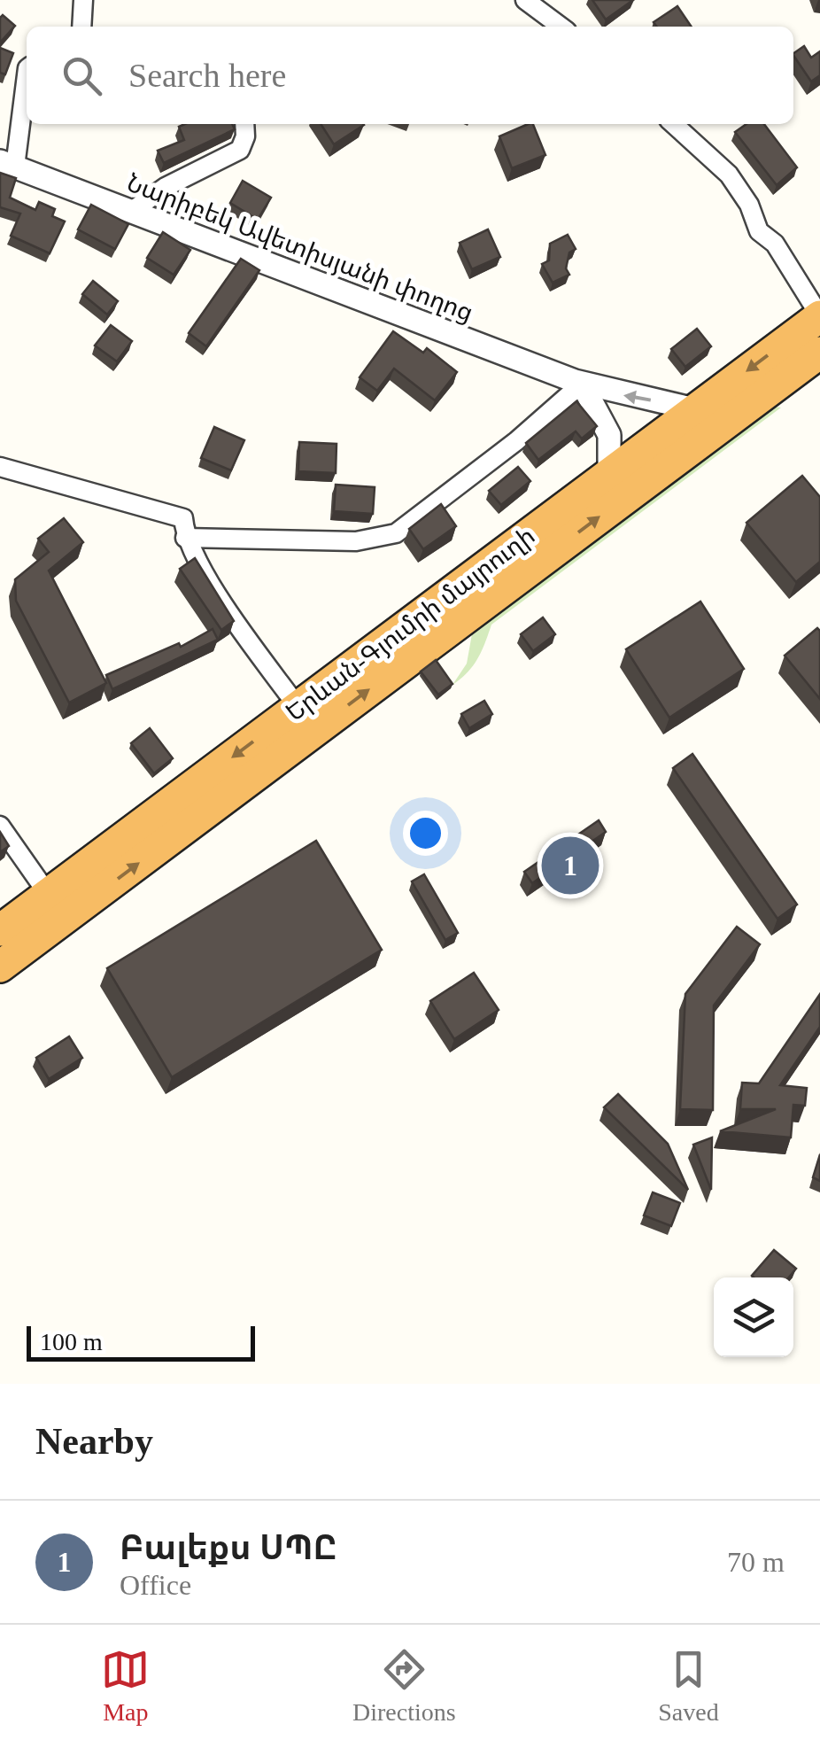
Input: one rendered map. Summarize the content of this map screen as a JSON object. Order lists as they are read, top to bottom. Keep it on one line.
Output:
{"streets":{"highway":["Երևան-Գյումրի մայրուղի"],"street":["Նարիբեկ Ավետիսյանի փողոց"]},"crossings":[["Նարիբեկ Ավետիսյանի փողոց","Երևան-Գյումրի մայրուղի"]],"scale_bar":"100 m","page":{"search":"Search here","pins":"1","scale":"100 m","heading":"Nearby","list":[{"mark":"1","name":"Բալեքս ՍՊԸ","note":"Office","value":"70 m"}],"nav":["Map","Directions","Saved"]}}
